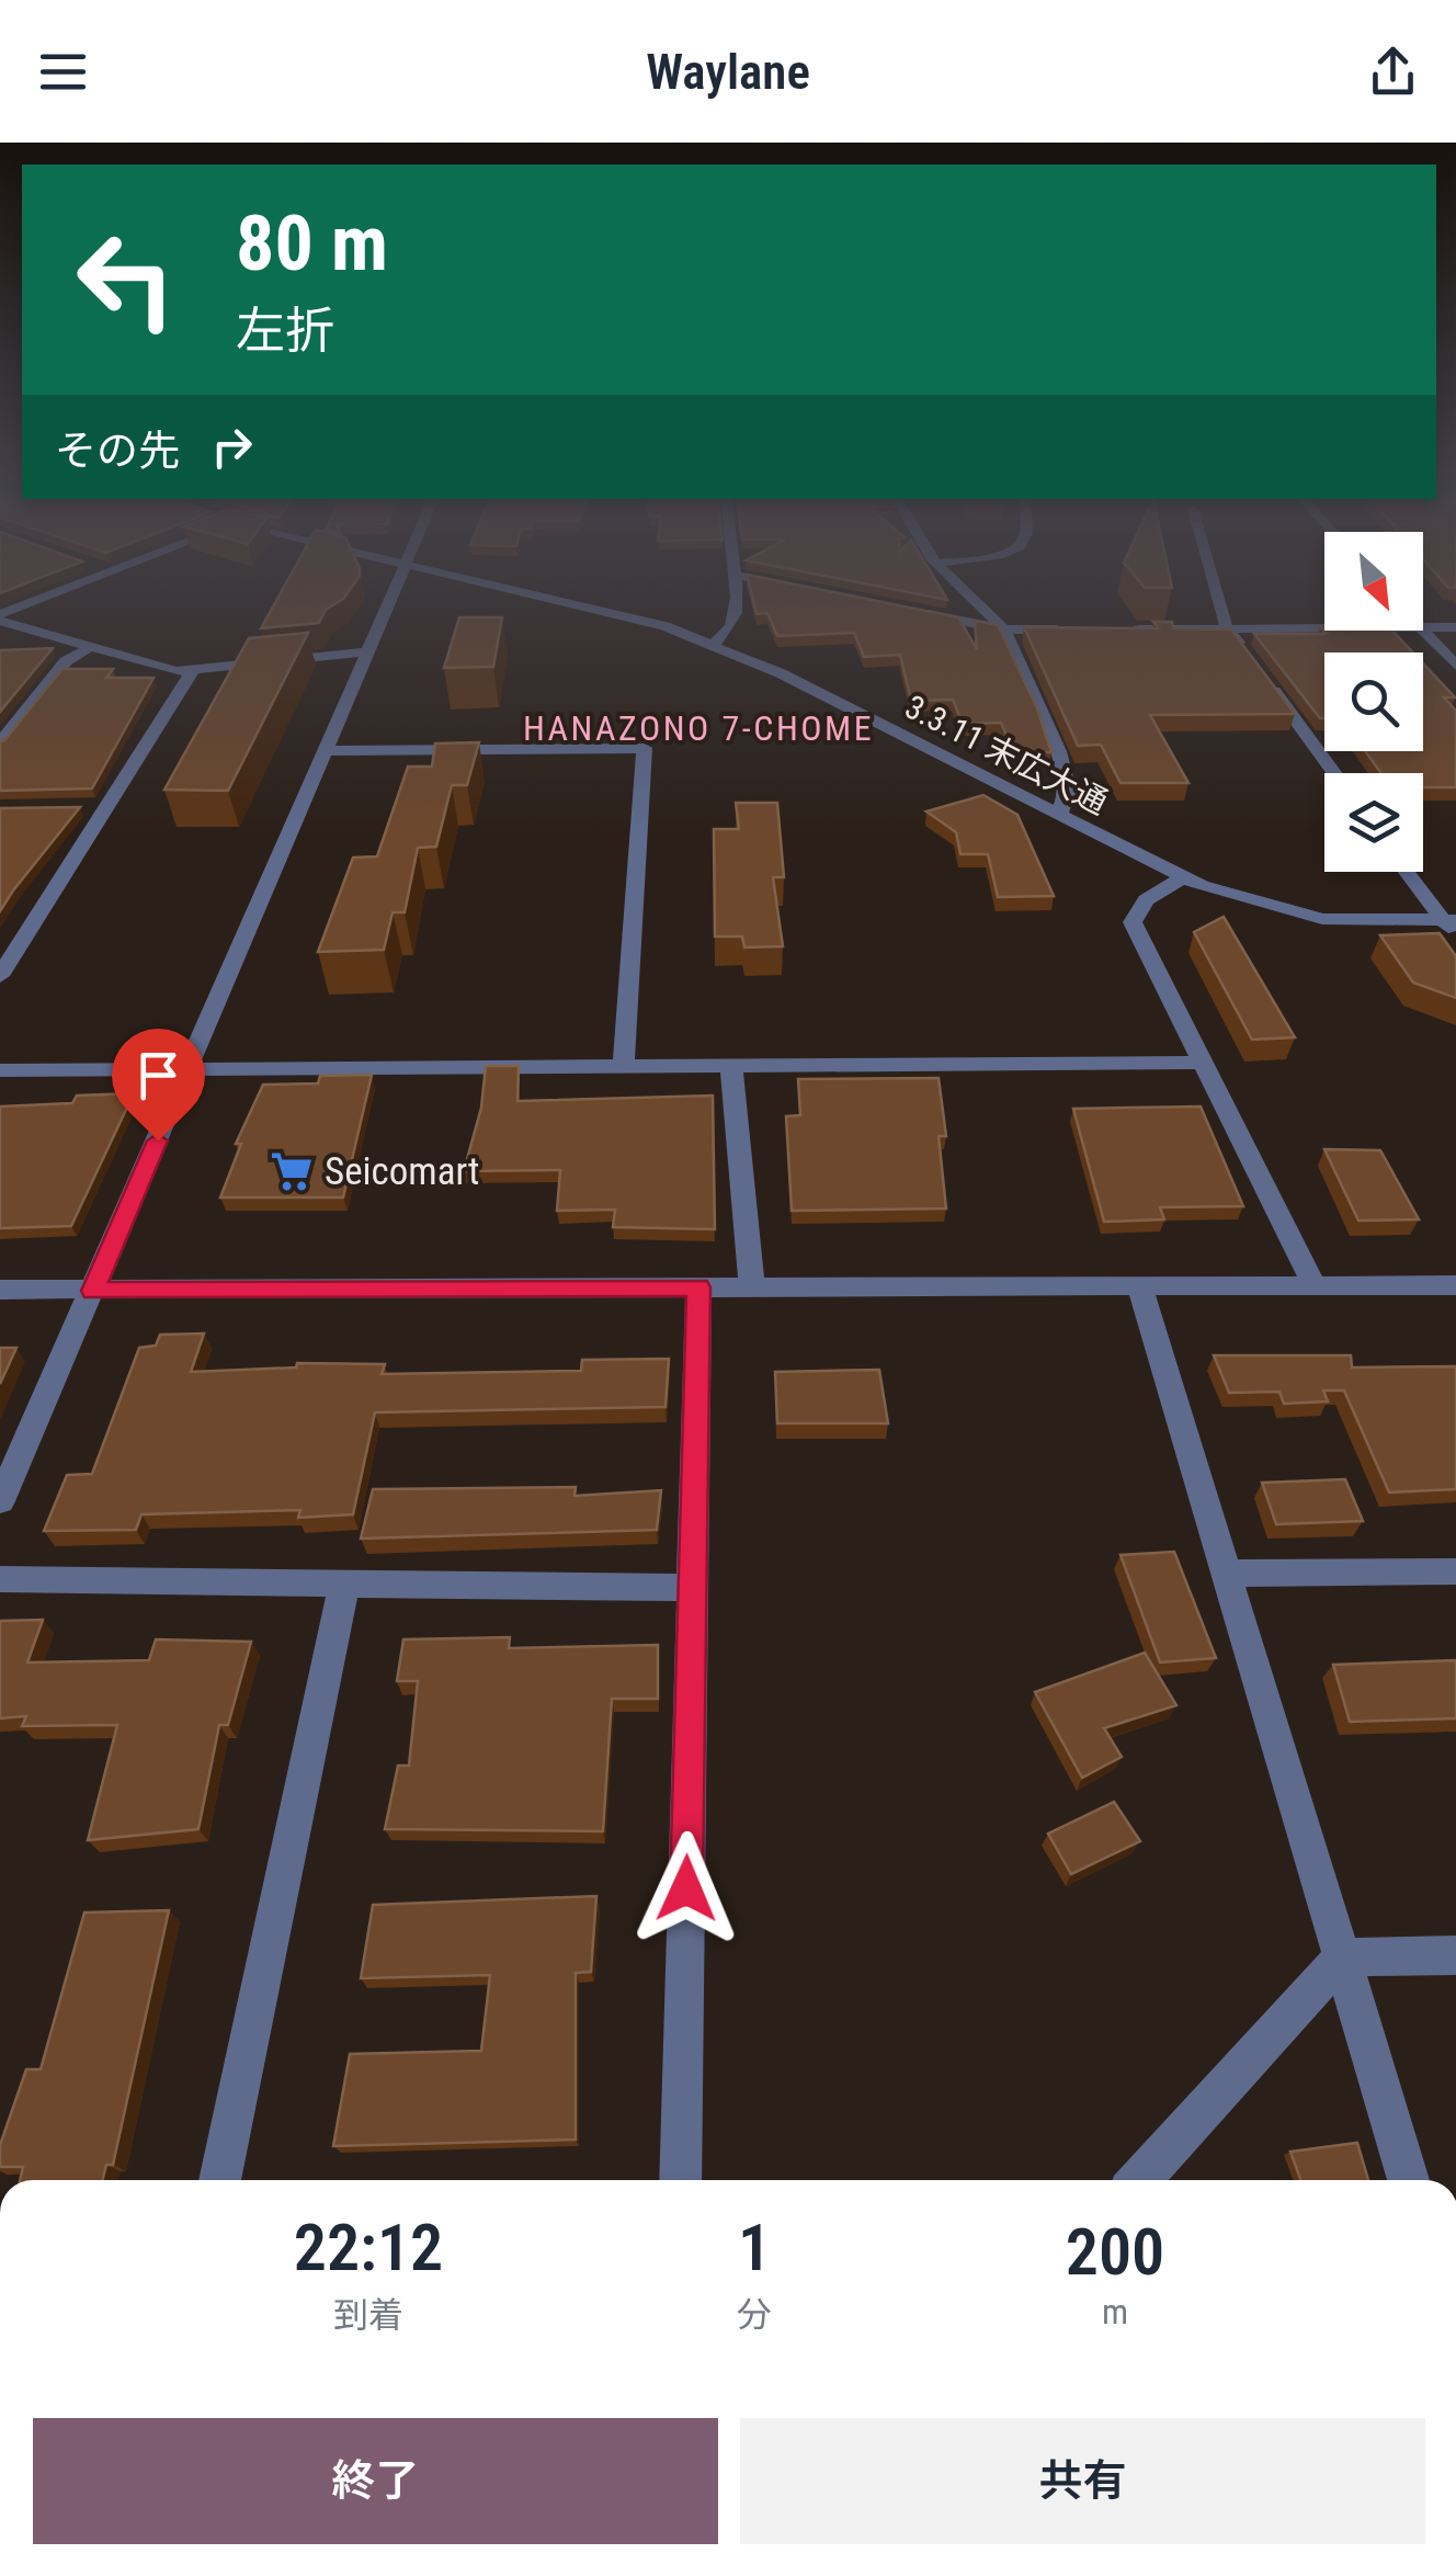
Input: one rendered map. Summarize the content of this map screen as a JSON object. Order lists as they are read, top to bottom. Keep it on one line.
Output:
{"streets":{"street":["3.3.11 末広大通"]},"districts":["HANAZONO 7-CHOME"],"places":{"supermarket":["Seicomart"]},"north":"bottom right","page":{"header":"Waylane","turn":["80 m","左折"],"then":"その先","eta":["22:12","到着","1","分","200","m"],"buttons":["終了","共有"]}}
